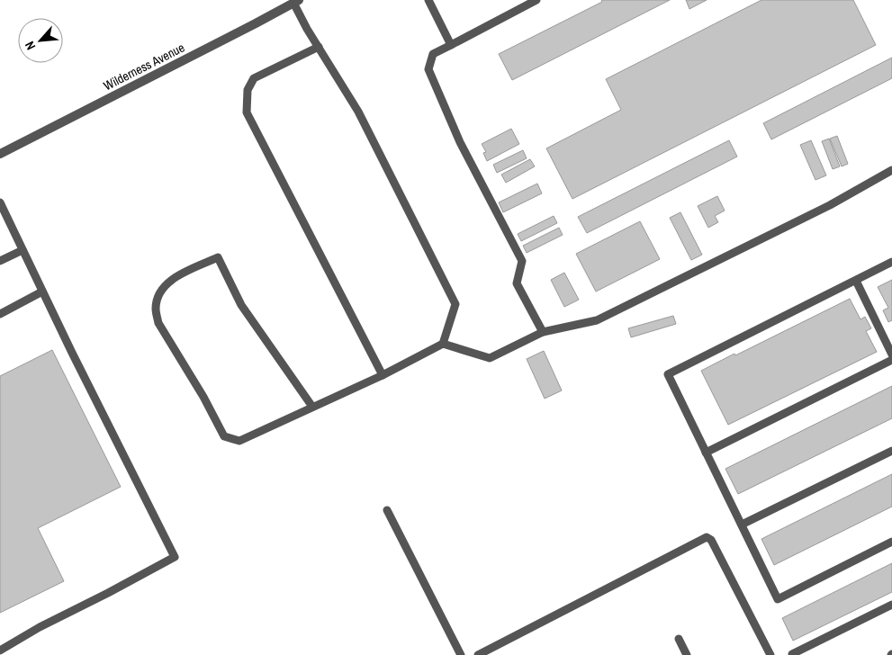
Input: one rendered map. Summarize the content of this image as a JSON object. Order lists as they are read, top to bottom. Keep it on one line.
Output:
{"streets":{"street":["Wilderness Avenue"]},"north":"bottom left"}
